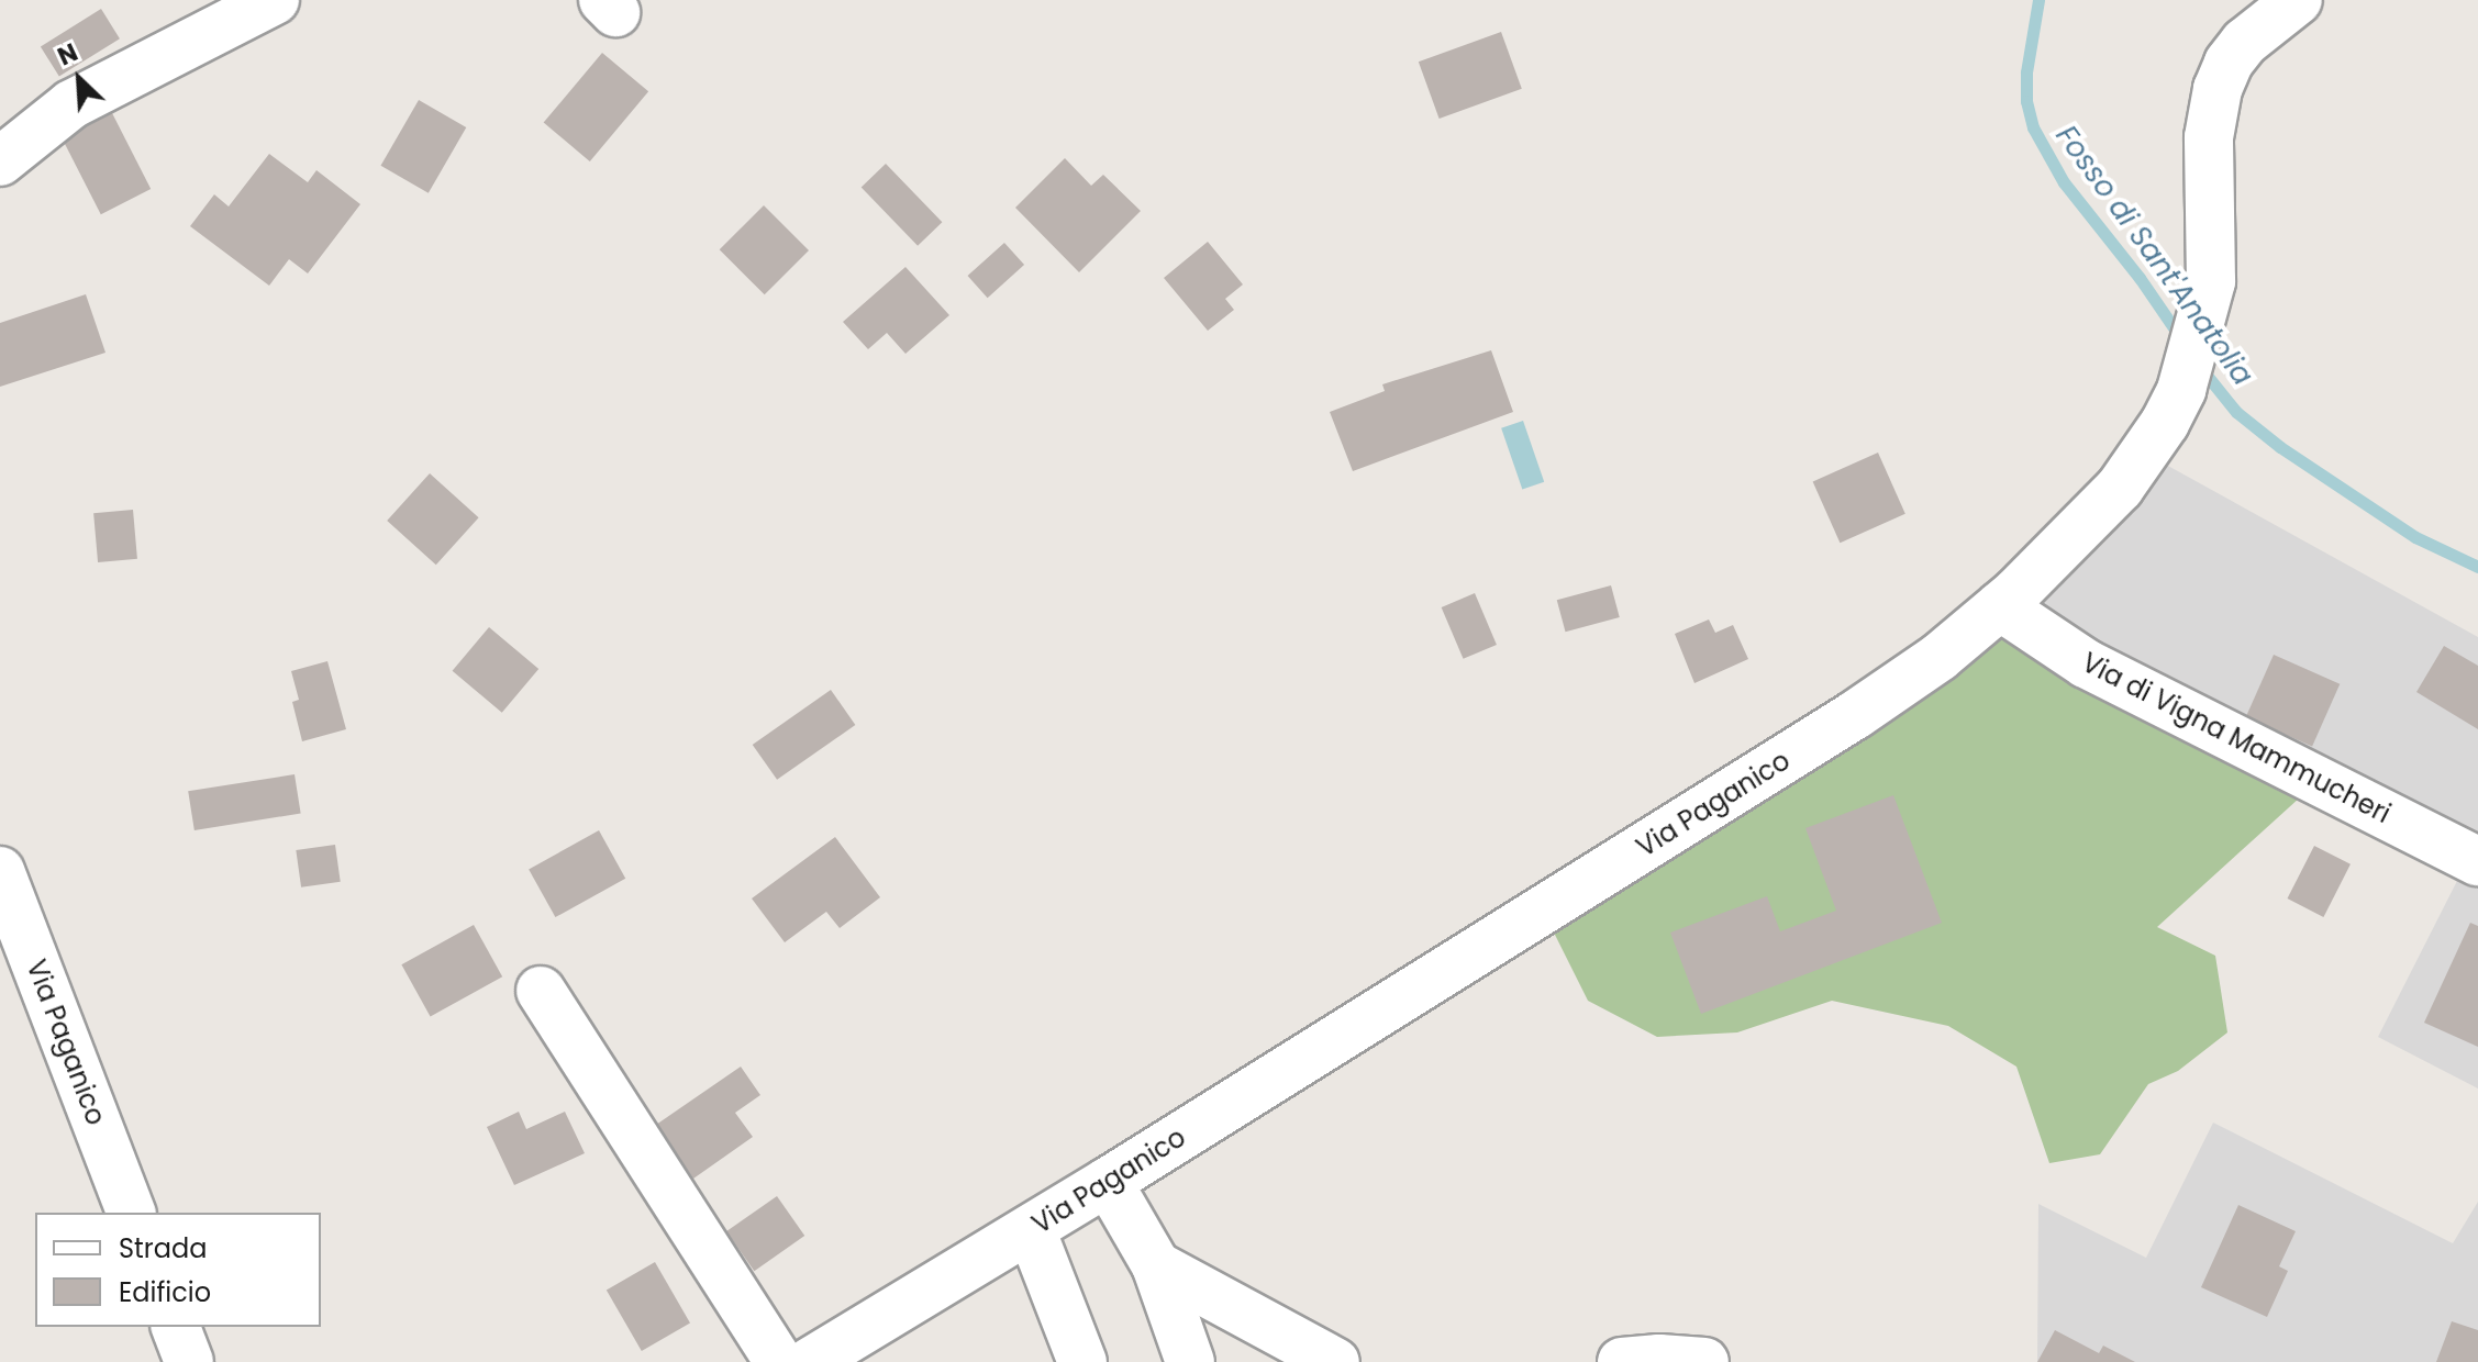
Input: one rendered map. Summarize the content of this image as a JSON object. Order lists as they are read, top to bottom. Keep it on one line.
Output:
{"streets":{"street":["Via di Vigna Mammucheri","Via Paganico"]},"crossings":[["Via di Vigna Mammucheri","Via Paganico"]],"water":["Fosso di Sant'Anatolia"],"legend":["Strada","Edificio"],"north":"top left"}
